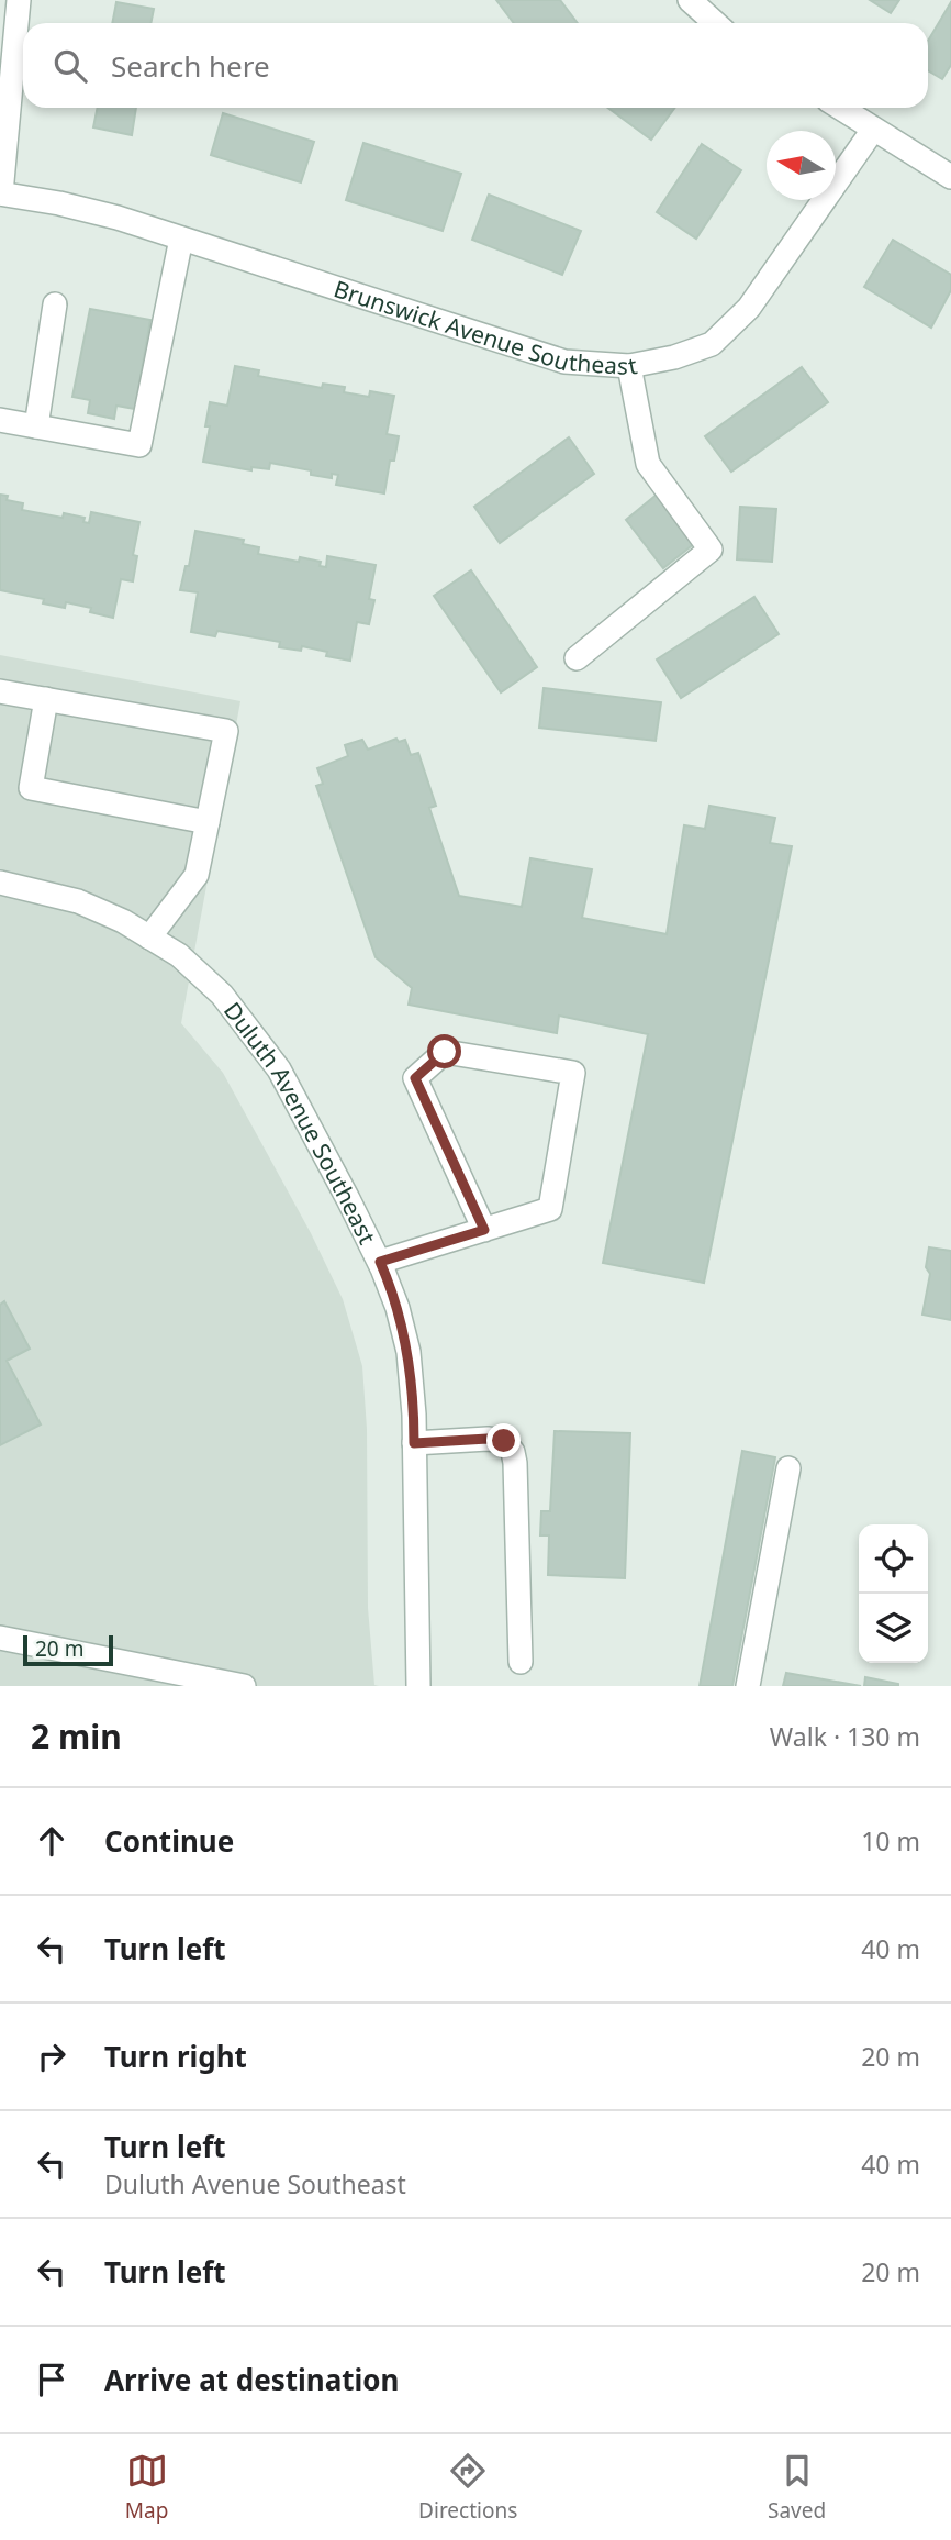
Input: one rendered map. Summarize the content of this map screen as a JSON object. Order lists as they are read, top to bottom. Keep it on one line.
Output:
{"streets":{"street":["Brunswick Avenue Southeast","Duluth Avenue Southeast"]},"scale_bar":"20 m","north":"left","page":{"search":"Search here","scale":"20 m","heading":["2 min","Walk · 130 m"],"list":[["Continue","10 m"],["Turn left","40 m"],["Turn right","20 m"],["Turn left","Duluth Avenue Southeast","40 m"],["Turn left","20 m"],"Arrive at destination"],"nav":["Map","Directions","Saved"]}}
